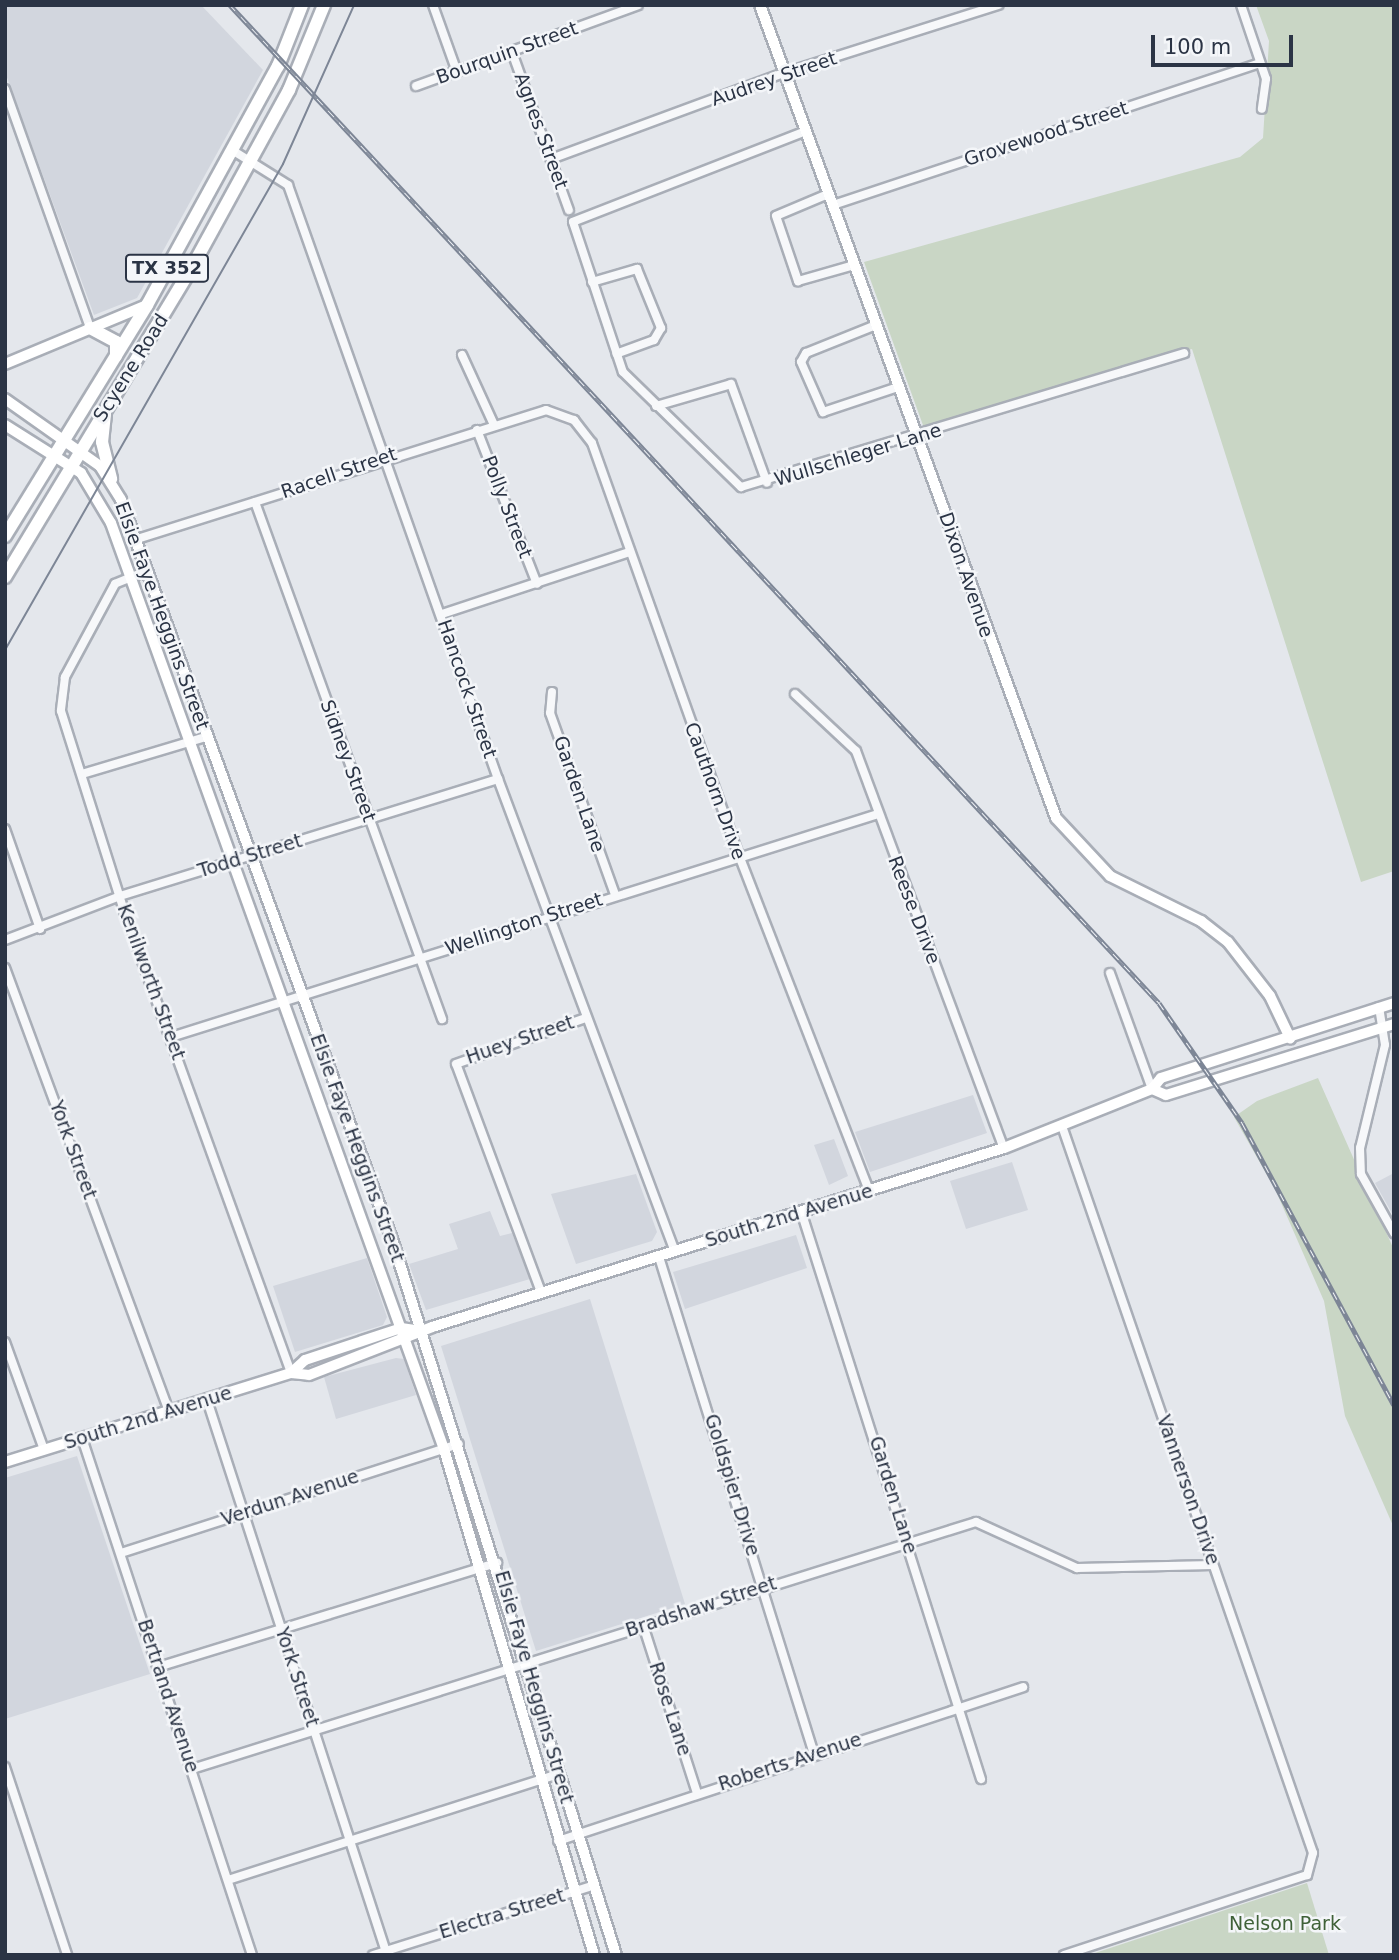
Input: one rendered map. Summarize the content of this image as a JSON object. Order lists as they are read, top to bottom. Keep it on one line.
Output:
{"streets":{"main road":["TX 352","Scyene Road","Dixon Avenue","Elsie Faye Heggins Street","South 2nd Avenue"],"street":["Bourquin Street","Audrey Street","Agnes Street","Grovewood Street","Wullschleger Lane","Racell Street","Polly Street","Hancock Street","Sidney Street","Cauthorn Drive","Garden Lane","Todd Street","Reese Drive","Wellington Street","Kenilworth Street","Huey Street","York Street","Goldspier Drive","Vannerson Drive","Verdun Avenue","Bradshaw Street","Bertrand Avenue","Rose Lane","Roberts Avenue","Electra Street"]},"crossings":[["Bourquin Street","Agnes Street"],["Audrey Street","Agnes Street"],["Audrey Street","Dixon Avenue"],["Grovewood Street","Dixon Avenue"],["Scyene Road","Elsie Faye Heggins Street"],["Scyene Road","Hancock Street"],["Wullschleger Lane","Dixon Avenue"],["Racell Street","Polly Street"],["Racell Street","Elsie Faye Heggins Street"],["Racell Street","Hancock Street"],["Racell Street","Sidney Street"],["Racell Street","Cauthorn Drive"],["Dixon Avenue","South 2nd Avenue"],["Elsie Faye Heggins Street","Todd Street"],["Elsie Faye Heggins Street","Wellington Street"],["Elsie Faye Heggins Street","Kenilworth Street"],["Elsie Faye Heggins Street","South 2nd Avenue"],["Elsie Faye Heggins Street","Verdun Avenue"],["Elsie Faye Heggins Street","Bradshaw Street"],["Elsie Faye Heggins Street","Roberts Avenue"],["Elsie Faye Heggins Street","Electra Street"],["Hancock Street","Todd Street"],["Hancock Street","Wellington Street"],["Hancock Street","Huey Street"],["Hancock Street","South 2nd Avenue"],["Sidney Street","Todd Street"],["Sidney Street","Wellington Street"],["Cauthorn Drive","Wellington Street"],["Cauthorn Drive","South 2nd Avenue"],["Garden Lane","Wellington Street"],["Garden Lane","South 2nd Avenue"],["Garden Lane","Bradshaw Street"],["Garden Lane","Roberts Avenue"],["Todd Street","Kenilworth Street"],["Reese Drive","Wellington Street"],["Reese Drive","South 2nd Avenue"],["Wellington Street","Kenilworth Street"],["Kenilworth Street","South 2nd Avenue"],["Huey Street","South 2nd Avenue"],["York Street","South 2nd Avenue"],["York Street","Verdun Avenue"],["York Street","Bradshaw Street"],["York Street","Electra Street"],["South 2nd Avenue","Goldspier Drive"],["South 2nd Avenue","Vannerson Drive"],["South 2nd Avenue","Bertrand Avenue"],["Goldspier Drive","Bradshaw Street"],["Goldspier Drive","Roberts Avenue"],["Vannerson Drive","Bradshaw Street"],["Verdun Avenue","Bertrand Avenue"],["Bradshaw Street","Bertrand Avenue"],["Bradshaw Street","Rose Lane"],["Rose Lane","Roberts Avenue"]],"parks":["Nelson Park"],"scale_bar":"100 m"}
